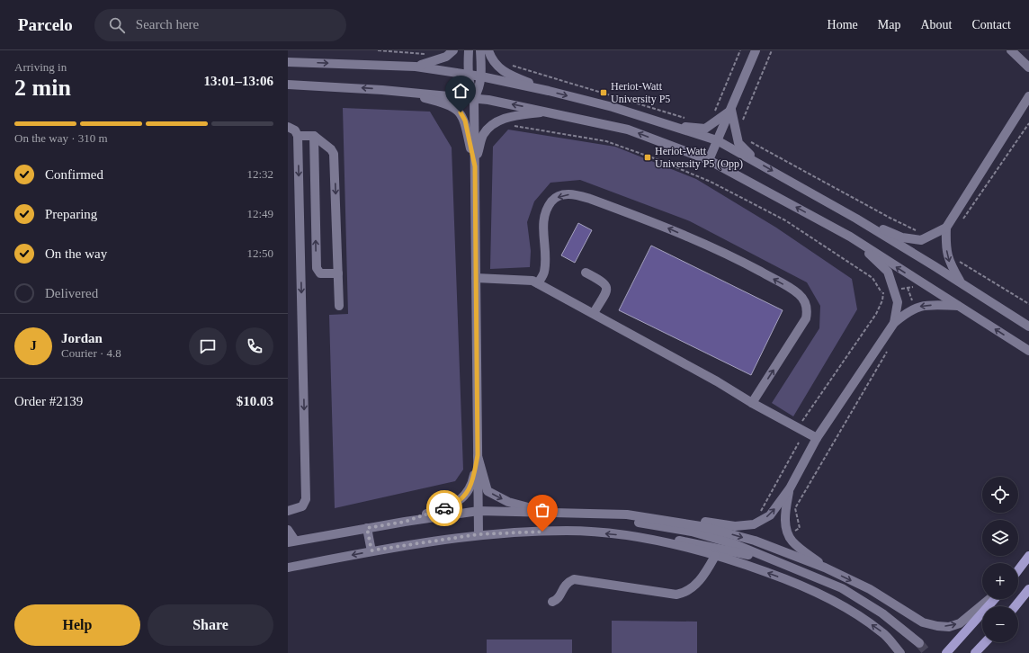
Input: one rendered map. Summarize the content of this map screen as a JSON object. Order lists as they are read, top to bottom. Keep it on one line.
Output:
{"places":{"transit":["Heriot-Watt University P5","Heriot-Watt University P5 (Opp)"]},"page":{"header":"Parcelo","search":"Search here","nav":["Home","Map","About","Contact"],"heading":["2 min","Arriving in","13:01–13:06"],"panel":["Jordan","Courier · 4.8","Order #2139","$10.03"],"bar":"On the way · 310 m","list":[["Confirmed","12:32"],["Preparing","12:49"],["On the way","12:50"],"Delivered"],"round":"J","map_buttons":["+","−"],"buttons":["Help","Share"]}}
